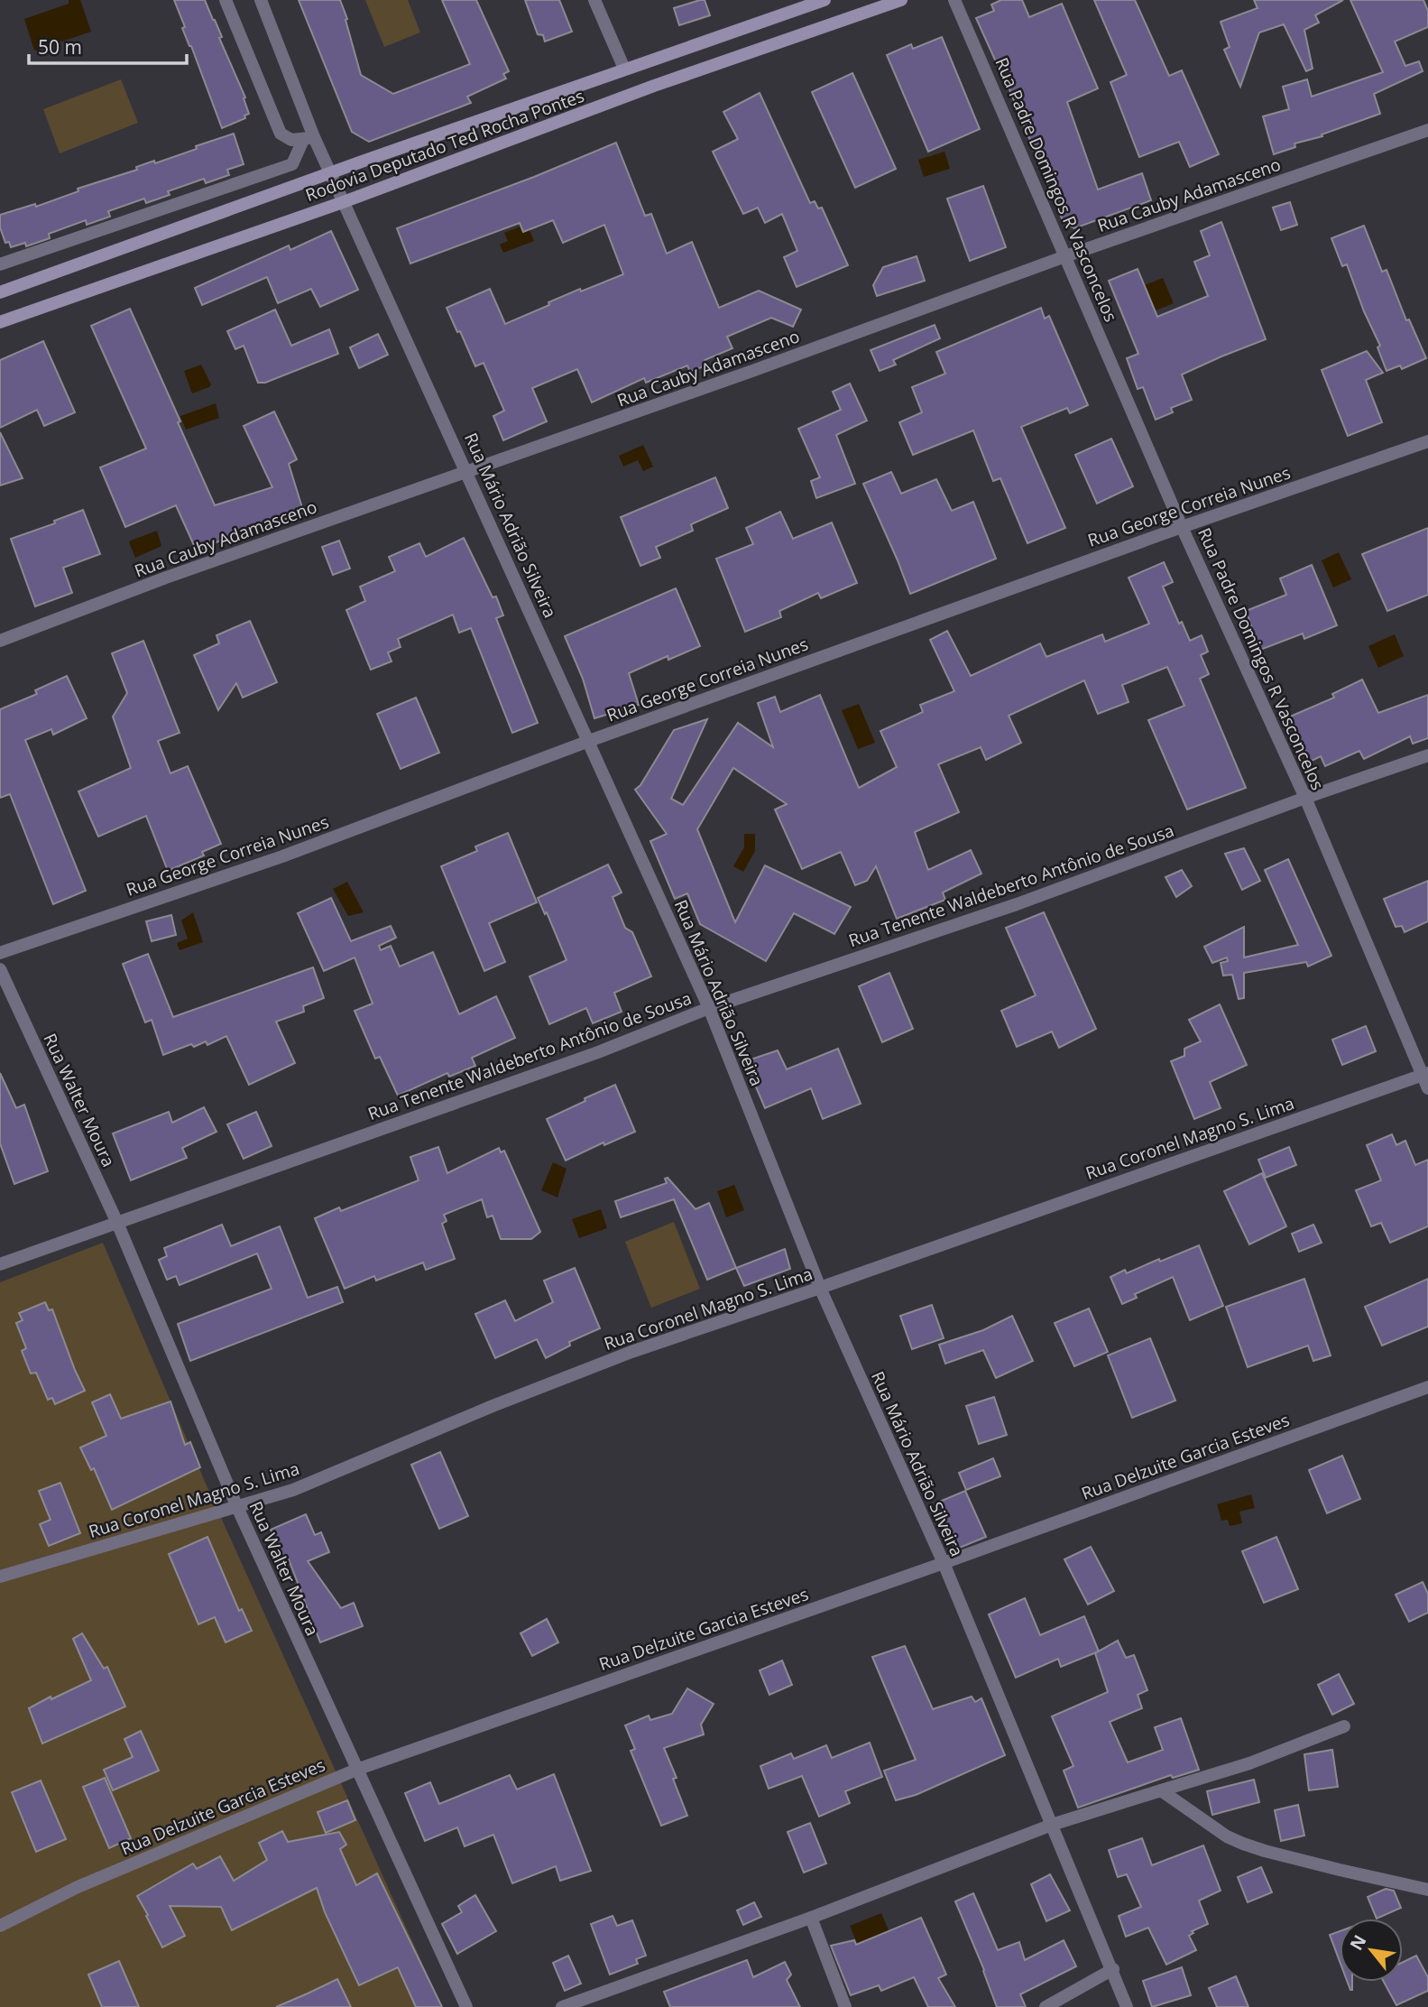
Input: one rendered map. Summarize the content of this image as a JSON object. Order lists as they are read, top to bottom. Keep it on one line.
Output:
{"streets":{"main road":["Rodovia Deputado Ted Rocha Pontes"],"street":["Rua Padre Domingos R Vasconcelos","Rua Cauby Adamasceno","Rua George Correia Nunes","Rua Mário Adrião Silveira","Rua Tenente Waldeberto Antônio de Sousa","Rua Walter Moura","Rua Coronel Magno S. Lima","Rua Delzuite Garcia Esteves"]},"crossings":[["Rodovia Deputado Ted Rocha Pontes","Rua Mário Adrião Silveira"],["Rua Padre Domingos R Vasconcelos","Rua Cauby Adamasceno"],["Rua Padre Domingos R Vasconcelos","Rua George Correia Nunes"],["Rua Padre Domingos R Vasconcelos","Rua Tenente Waldeberto Antônio de Sousa"],["Rua Padre Domingos R Vasconcelos","Rua Coronel Magno S. Lima"],["Rua Cauby Adamasceno","Rua Mário Adrião Silveira"],["Rua George Correia Nunes","Rua Mário Adrião Silveira"],["Rua Mário Adrião Silveira","Rua Tenente Waldeberto Antônio de Sousa"],["Rua Mário Adrião Silveira","Rua Coronel Magno S. Lima"],["Rua Mário Adrião Silveira","Rua Delzuite Garcia Esteves"],["Rua Tenente Waldeberto Antônio de Sousa","Rua Walter Moura"],["Rua Walter Moura","Rua Coronel Magno S. Lima"],["Rua Walter Moura","Rua Delzuite Garcia Esteves"]],"scale_bar":"50 m","north":"top left"}
